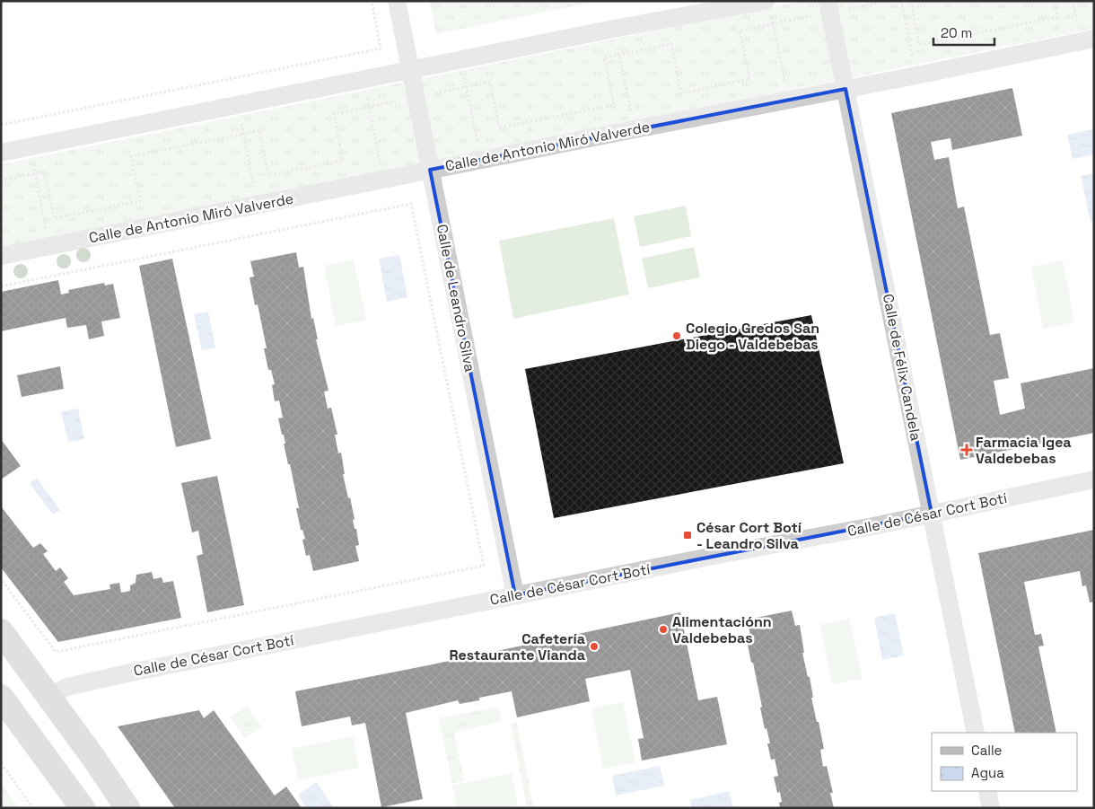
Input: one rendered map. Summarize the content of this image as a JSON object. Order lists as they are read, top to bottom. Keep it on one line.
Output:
{"streets":{"street":["Calle de Antonio Miró Valverde","Calle de Leandro Silva","Calle de Félix Candela","Calle de César Cort Botí"]},"crossings":[["Calle de Antonio Miró Valverde","Calle de Leandro Silva"],["Calle de Antonio Miró Valverde","Calle de Félix Candela"],["Calle de Leandro Silva","Calle de César Cort Botí"],["Calle de Félix Candela","Calle de César Cort Botí"]],"places":{"other":["Colegio Gredos San Diego - Valdebebas","Alimentaciónn Valdebebas","Cafetería Restaurante Vianda"],"health":["Farmacia Igea Valdebebas"],"transit":["César Cort Botí - Leandro Silva"]},"legend":["Calle","Agua"],"scale_bar":"20 m"}
